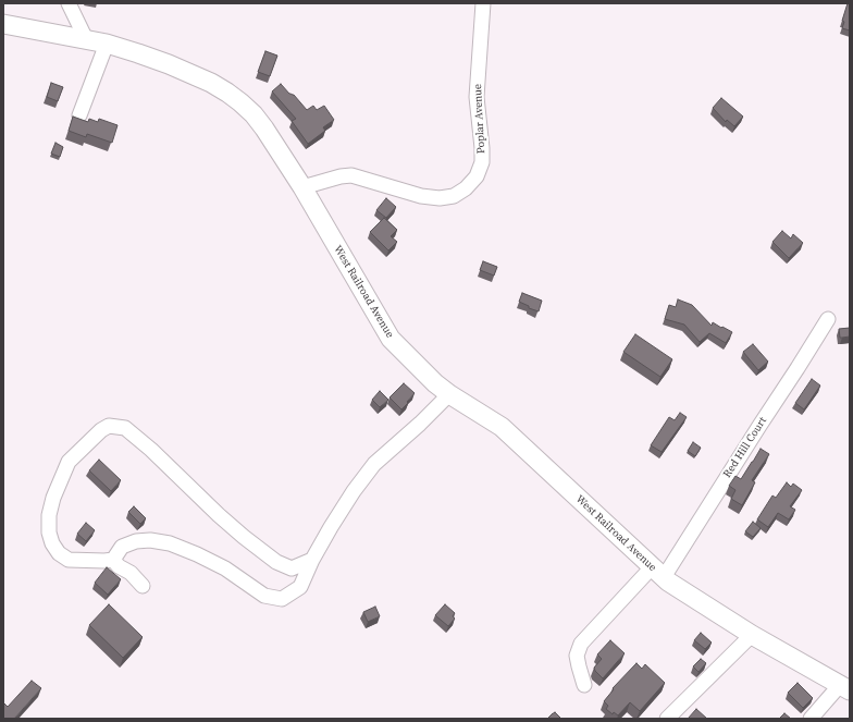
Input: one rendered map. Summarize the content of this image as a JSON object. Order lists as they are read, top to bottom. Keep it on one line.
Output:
{"streets":{"main road":["West Railroad Avenue"],"street":["Poplar Avenue","Red Hill Court"]},"crossings":[["Poplar Avenue","West Railroad Avenue"],["West Railroad Avenue","Red Hill Court"]]}
